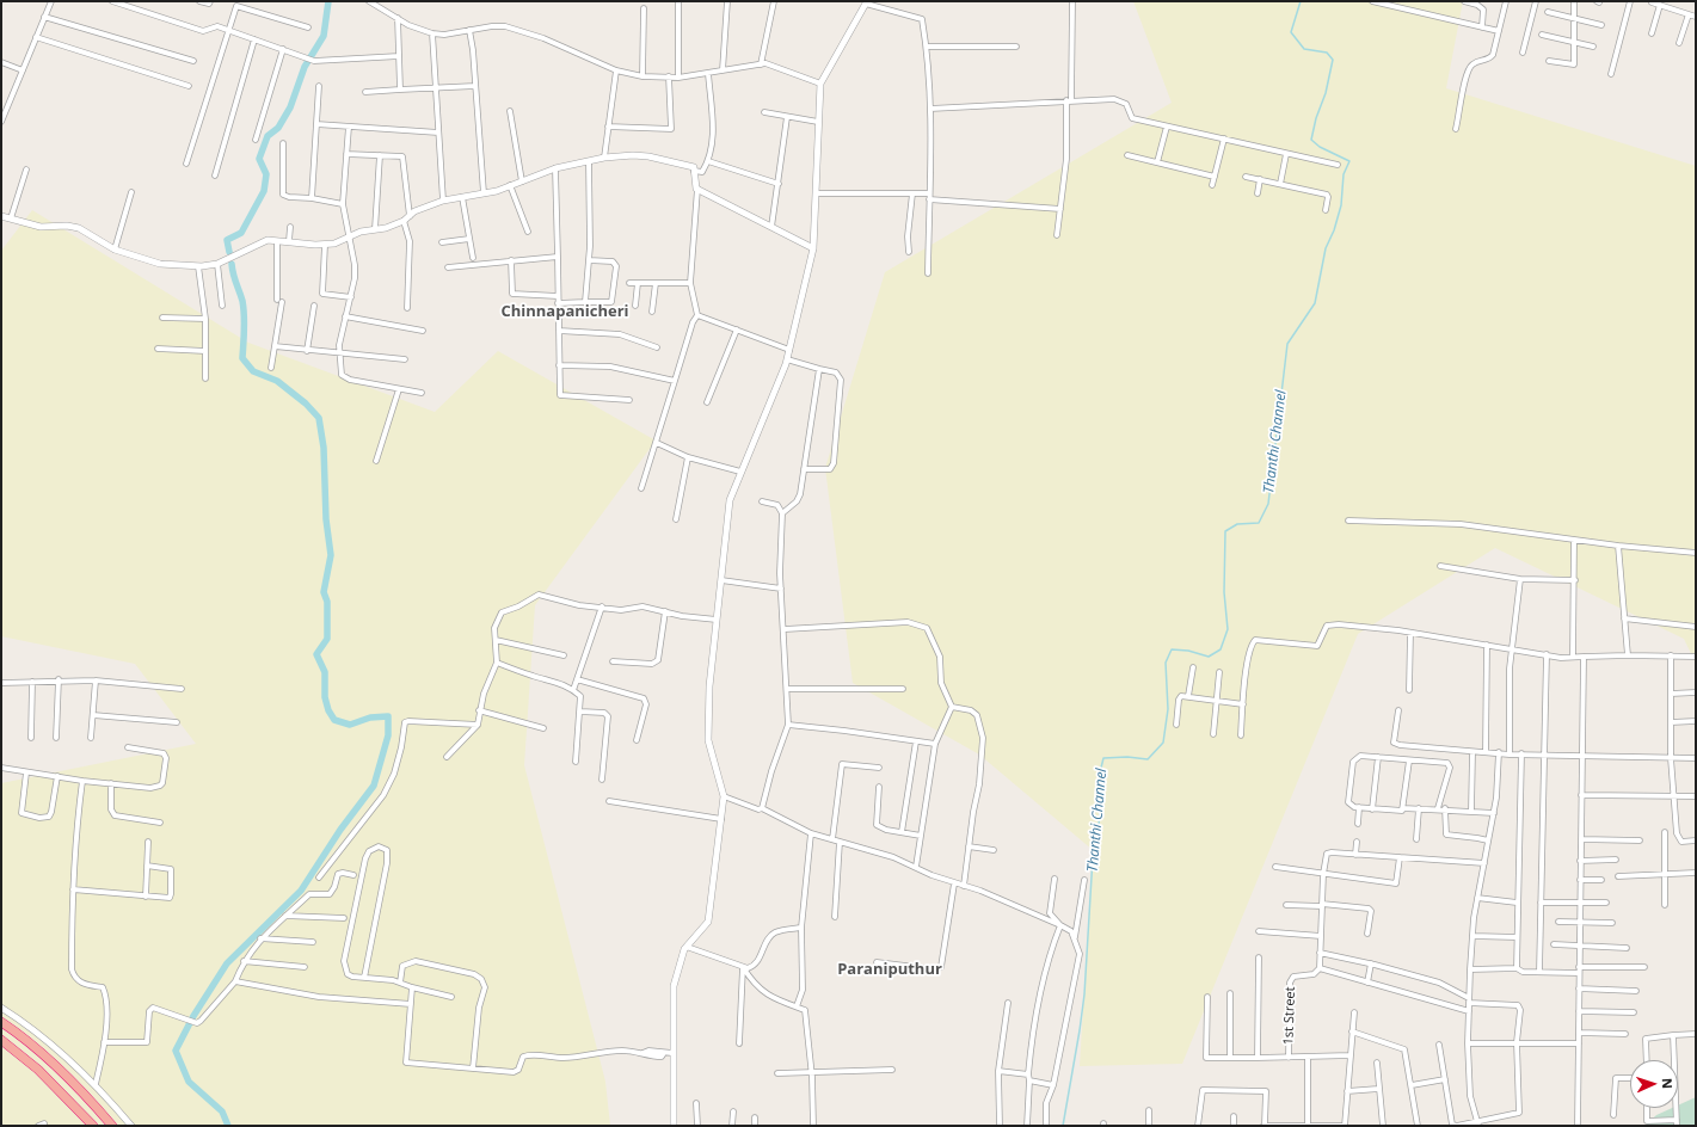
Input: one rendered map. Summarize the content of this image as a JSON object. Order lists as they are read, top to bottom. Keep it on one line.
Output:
{"streets":{"street":["1st Street"]},"districts":["Chinnapanicheri","Paraniputhur"],"water":["Thanthi Channel"],"north":"right"}
